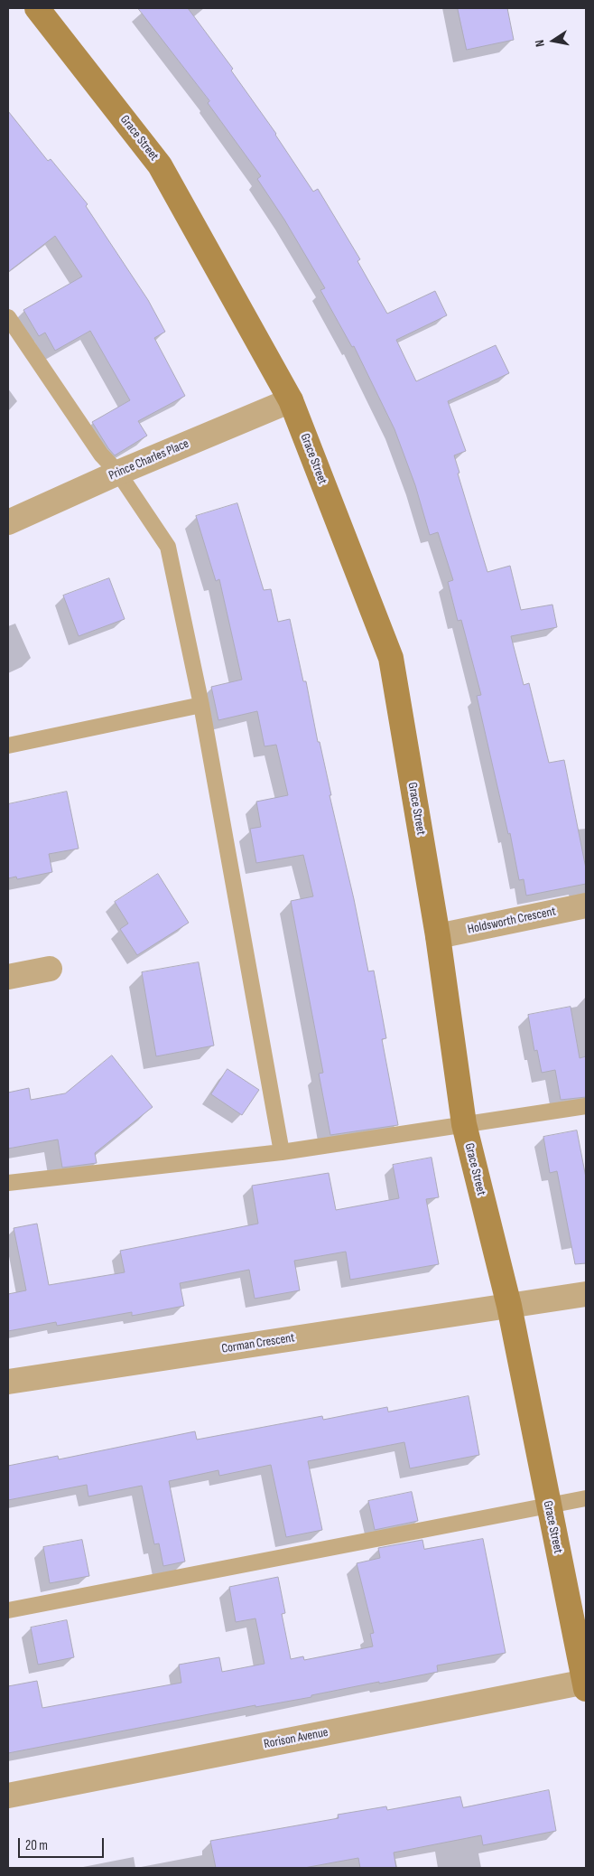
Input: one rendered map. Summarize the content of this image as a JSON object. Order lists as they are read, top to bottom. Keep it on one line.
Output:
{"streets":{"street":["Grace Street","Prince Charles Place","Holdsworth Crescent","Corman Crescent","Rorison Avenue"]},"crossings":[["Grace Street","Prince Charles Place"],["Grace Street","Holdsworth Crescent"],["Grace Street","Corman Crescent"],["Grace Street","Rorison Avenue"]],"scale_bar":"20 m","north":"left"}
